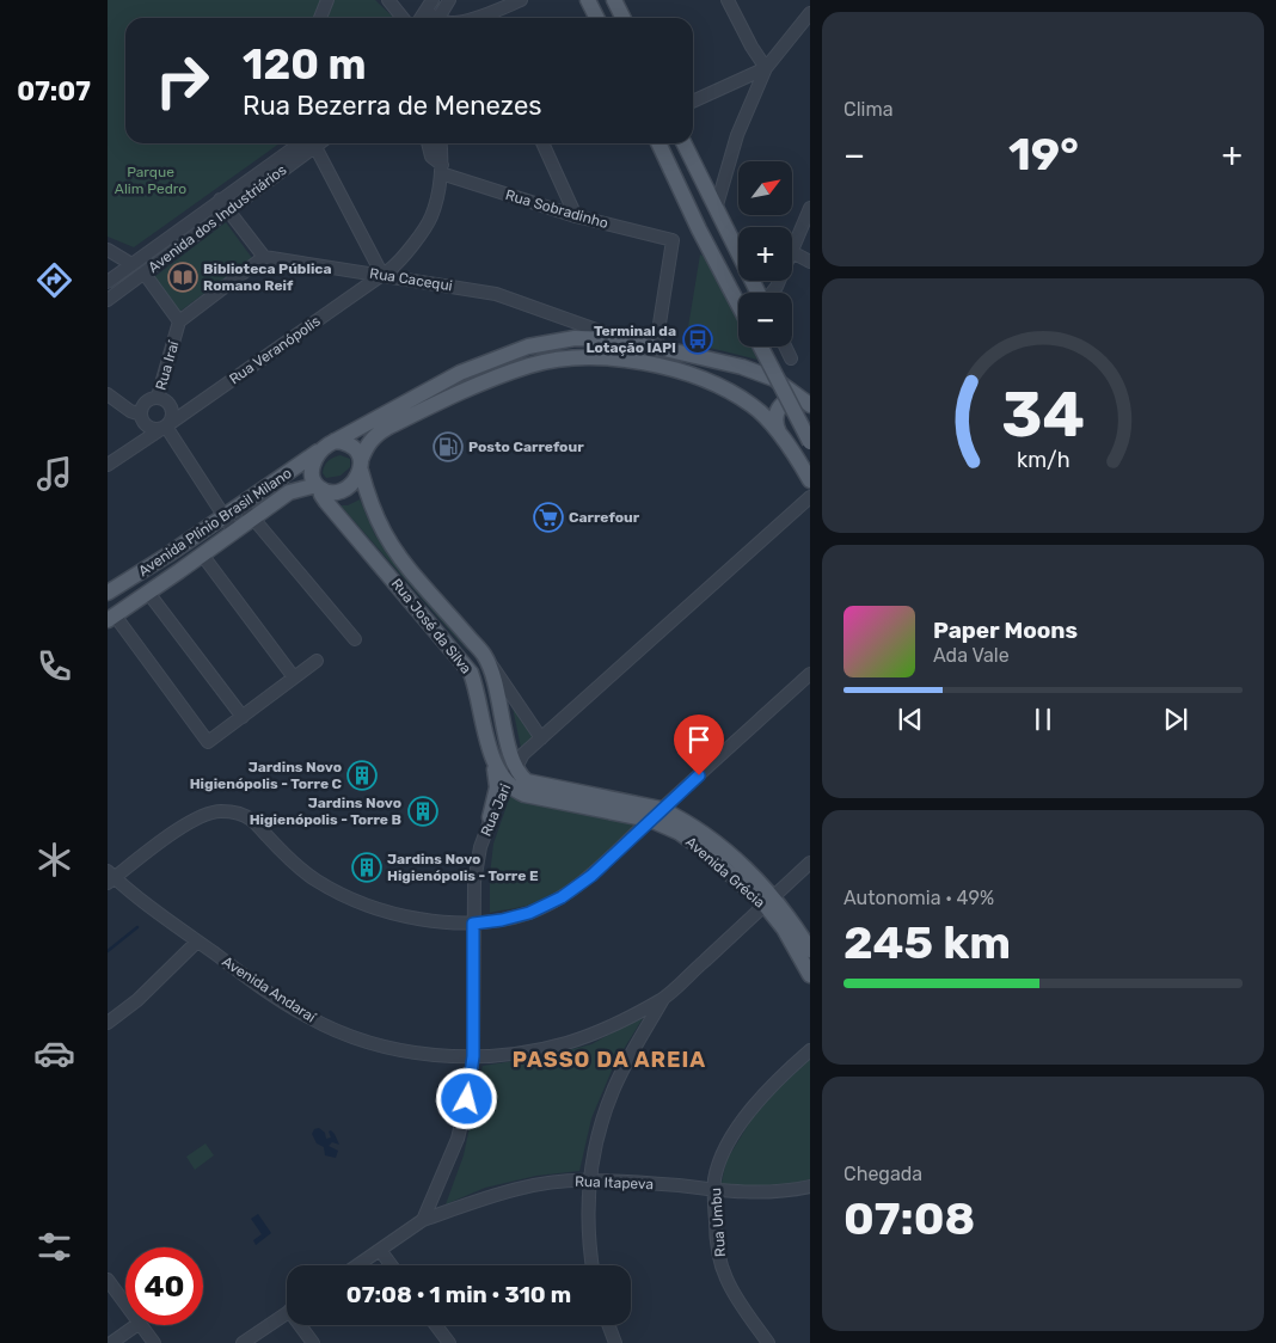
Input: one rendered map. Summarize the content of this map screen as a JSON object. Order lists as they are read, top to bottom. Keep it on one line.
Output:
{"streets":{"main road":["Avenida Plínio Brasil Milano","Rua José da Silva","Avenida Grécia"],"street":["Rua Sobradinho","Avenida dos Industriários","Rua Cacequi","Rua Veranópolis","Rua Iraí","Rua Jari","Avenida Andaraí","Rua Itapeva","Rua Umbu"]},"crossings":[["Rua Sobradinho","Rua Veranópolis"],["Avenida dos Industriários","Rua Iraí"],["Rua Cacequi","Rua Veranópolis"],["Rua Veranópolis","Rua Iraí"],["Avenida Plínio Brasil Milano","Rua José da Silva"],["Rua José da Silva","Rua Jari"],["Rua José da Silva","Avenida Grécia"],["Rua Jari","Avenida Grécia"],["Rua Jari","Avenida Andaraí"],["Rua Jari","Rua Itapeva"],["Avenida Grécia","Avenida Andaraí"],["Rua Itapeva","Rua Umbu"]],"districts":["PASSO DA AREIA"],"parks":["Parque Alim Pedro"],"places":{"library":["Biblioteca Pública Romano Reif"],"bus stop":["Terminal da Lotação IAPI"],"fuel station":["Posto Carrefour"],"supermarket":["Carrefour"],"building":["Jardins Novo Higienópolis - Torre C","Jardins Novo Higienópolis - Torre B","Jardins Novo Higienópolis - Torre E"]},"north":"top right","page":{"tabs":"07:07","tile":["Clima",["Autonomia · 49%","245 km"],["Chegada","07:08"]],"turn":["120 m","Rua Bezerra de Menezes"],"heat":["−","19°","+"],"map_buttons":["+","−"],"song":["Paper Moons","Ada Vale"],"limit":"40","trip":"07:08 · 1 min · 310 m","gauge":["34","km/h"]}}
